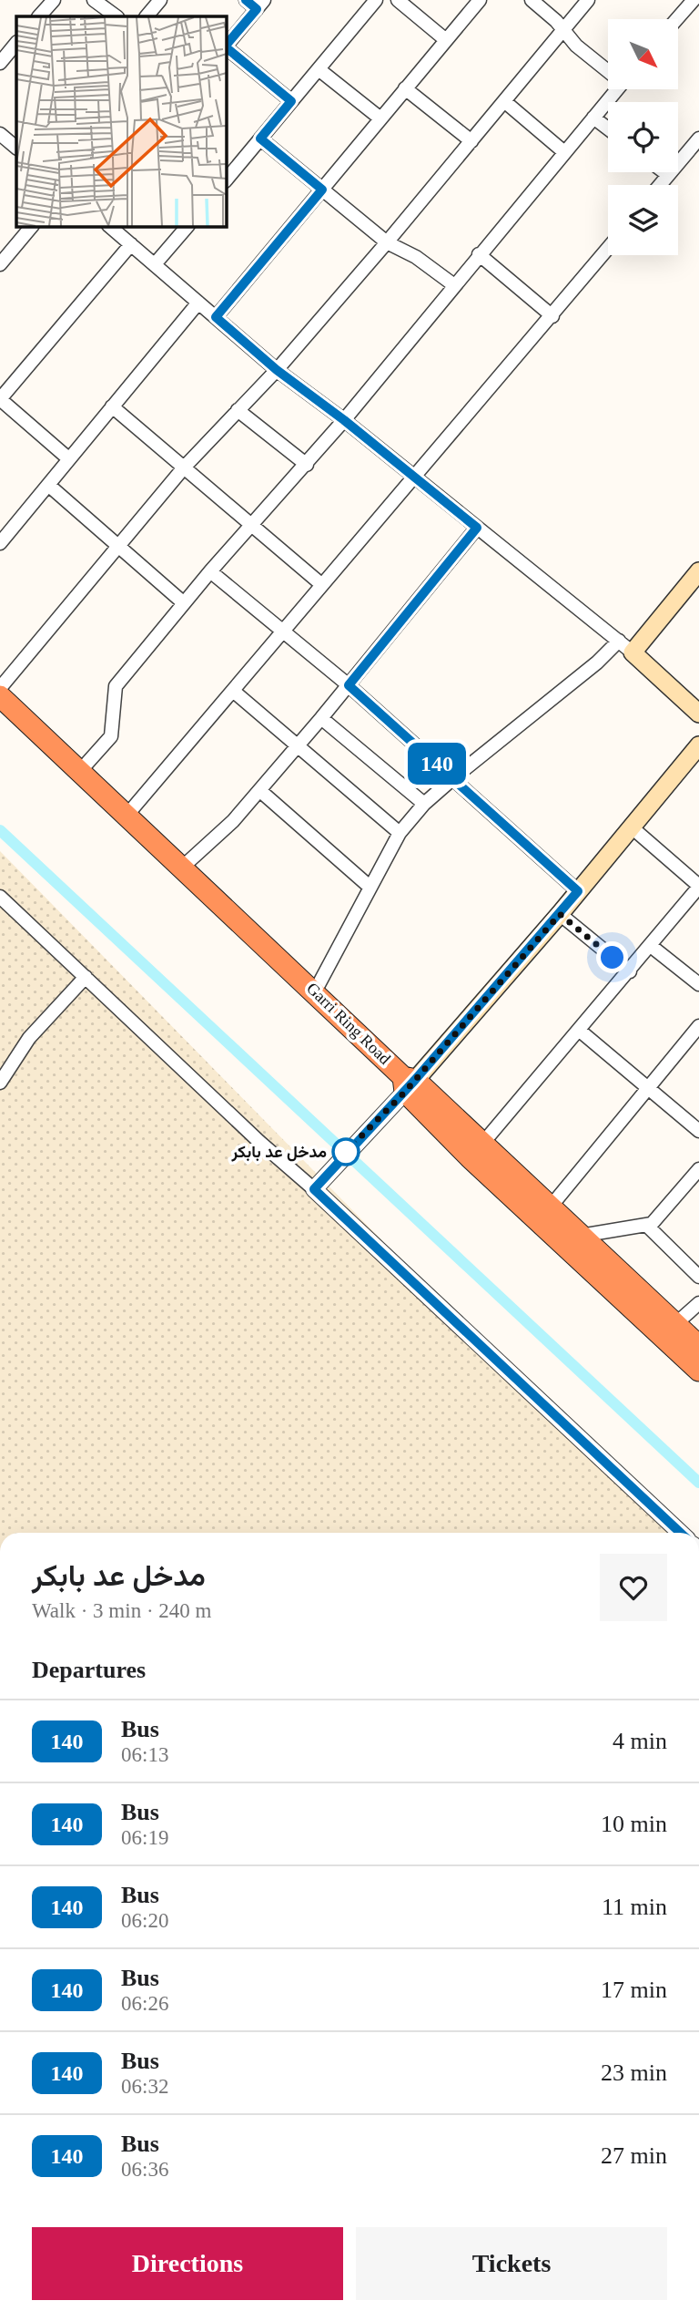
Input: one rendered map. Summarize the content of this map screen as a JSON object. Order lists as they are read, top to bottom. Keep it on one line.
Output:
{"streets":{"highway":["Garri Ring Road"]},"places":["مدخل عد بابكر"],"lines":["bus line 140"],"north":"bottom right","page":{"on_map":"140","heading":[["مدخل عد بابكر","Walk · 3 min · 240 m"],"Departures"],"list":[{"mark":"140","name":"Bus","note":"06:13","value":"4 min"},{"mark":"140","name":"Bus","note":"06:19","value":"10 min"},{"mark":"140","name":"Bus","note":"06:20","value":"11 min"},{"mark":"140","name":"Bus","note":"06:26","value":"17 min"},{"mark":"140","name":"Bus","note":"06:32","value":"23 min"},{"mark":"140","name":"Bus","note":"06:36","value":"27 min"}],"buttons":["Directions","Tickets"]}}
